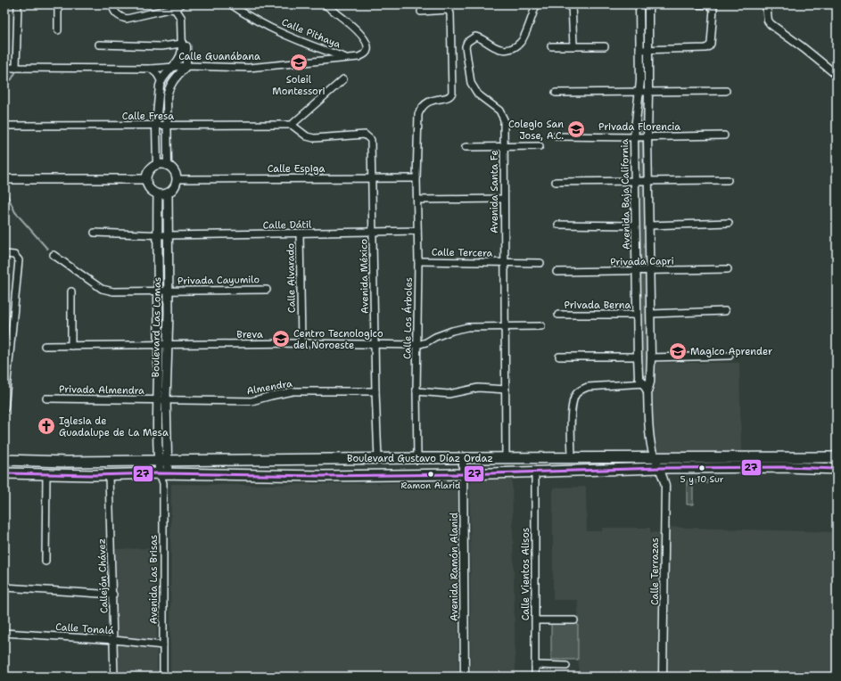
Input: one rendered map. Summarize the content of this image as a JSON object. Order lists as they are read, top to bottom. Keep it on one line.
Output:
{"streets":{"main road":["Boulevard Las Lomas","Boulevard Gustavo Díaz Ordaz"],"street":["Calle Pithaya","Calle Guanábana","Calle Fresa","Privada Florencia","Calle Espiga","Avenida Santa Fe","Avenida Baja California","Calle Dátil","Calle Tercera","Privada Capri","Avenida México","Calle Alvarado","Privada Cayumilo","Privada Berna","Calle Los Árboles","Breva","Almendra","Privada Almendra","Avenida Ramón Alanid","Calle Terrazas","Calle Vientos Alisos","Callejón Chávez","Avenida Las Brisas","Calle Tonalá"]},"crossings":[["Calle Pithaya","Calle Guanábana"],["Calle Fresa","Avenida México"],["Privada Florencia","Avenida Baja California"],["Calle Espiga","Avenida México"],["Calle Espiga","Calle Los Árboles"],["Calle Espiga","Boulevard Las Lomas"],["Avenida Santa Fe","Calle Tercera"],["Avenida Santa Fe","Boulevard Gustavo Díaz Ordaz"],["Avenida Baja California","Privada Capri"],["Avenida Baja California","Privada Berna"],["Calle Dátil","Avenida México"],["Calle Dátil","Calle Alvarado"],["Calle Dátil","Calle Los Árboles"],["Calle Dátil","Boulevard Las Lomas"],["Calle Tercera","Calle Los Árboles"],["Avenida México","Breva"],["Avenida México","Almendra"],["Avenida México","Boulevard Gustavo Díaz Ordaz"],["Calle Alvarado","Breva"],["Privada Cayumilo","Boulevard Las Lomas"],["Calle Los Árboles","Breva"],["Calle Los Árboles","Boulevard Gustavo Díaz Ordaz"],["Boulevard Las Lomas","Breva"],["Boulevard Las Lomas","Almendra"],["Boulevard Las Lomas","Privada Almendra"],["Boulevard Las Lomas","Boulevard Gustavo Díaz Ordaz"],["Almendra","Privada Almendra"],["Boulevard Gustavo Díaz Ordaz","Avenida Ramón Alanid"],["Boulevard Gustavo Díaz Ordaz","Calle Terrazas"],["Boulevard Gustavo Díaz Ordaz","Calle Vientos Alisos"],["Boulevard Gustavo Díaz Ordaz","Callejón Chávez"],["Boulevard Gustavo Díaz Ordaz","Avenida Las Brisas"],["Callejón Chávez","Calle Tonalá"],["Avenida Las Brisas","Calle Tonalá"]],"places":{"school or university":["Soleil Montessori","Colegio San Jose, A.C.","Centro Tecnologico del Noroeste","Magico Aprender"],"church":["Iglesia de Guadalupe de La Mesa"],"other":["5 y 10 Sur","Ramon Alarid"]},"lines":["transit line 27"]}
